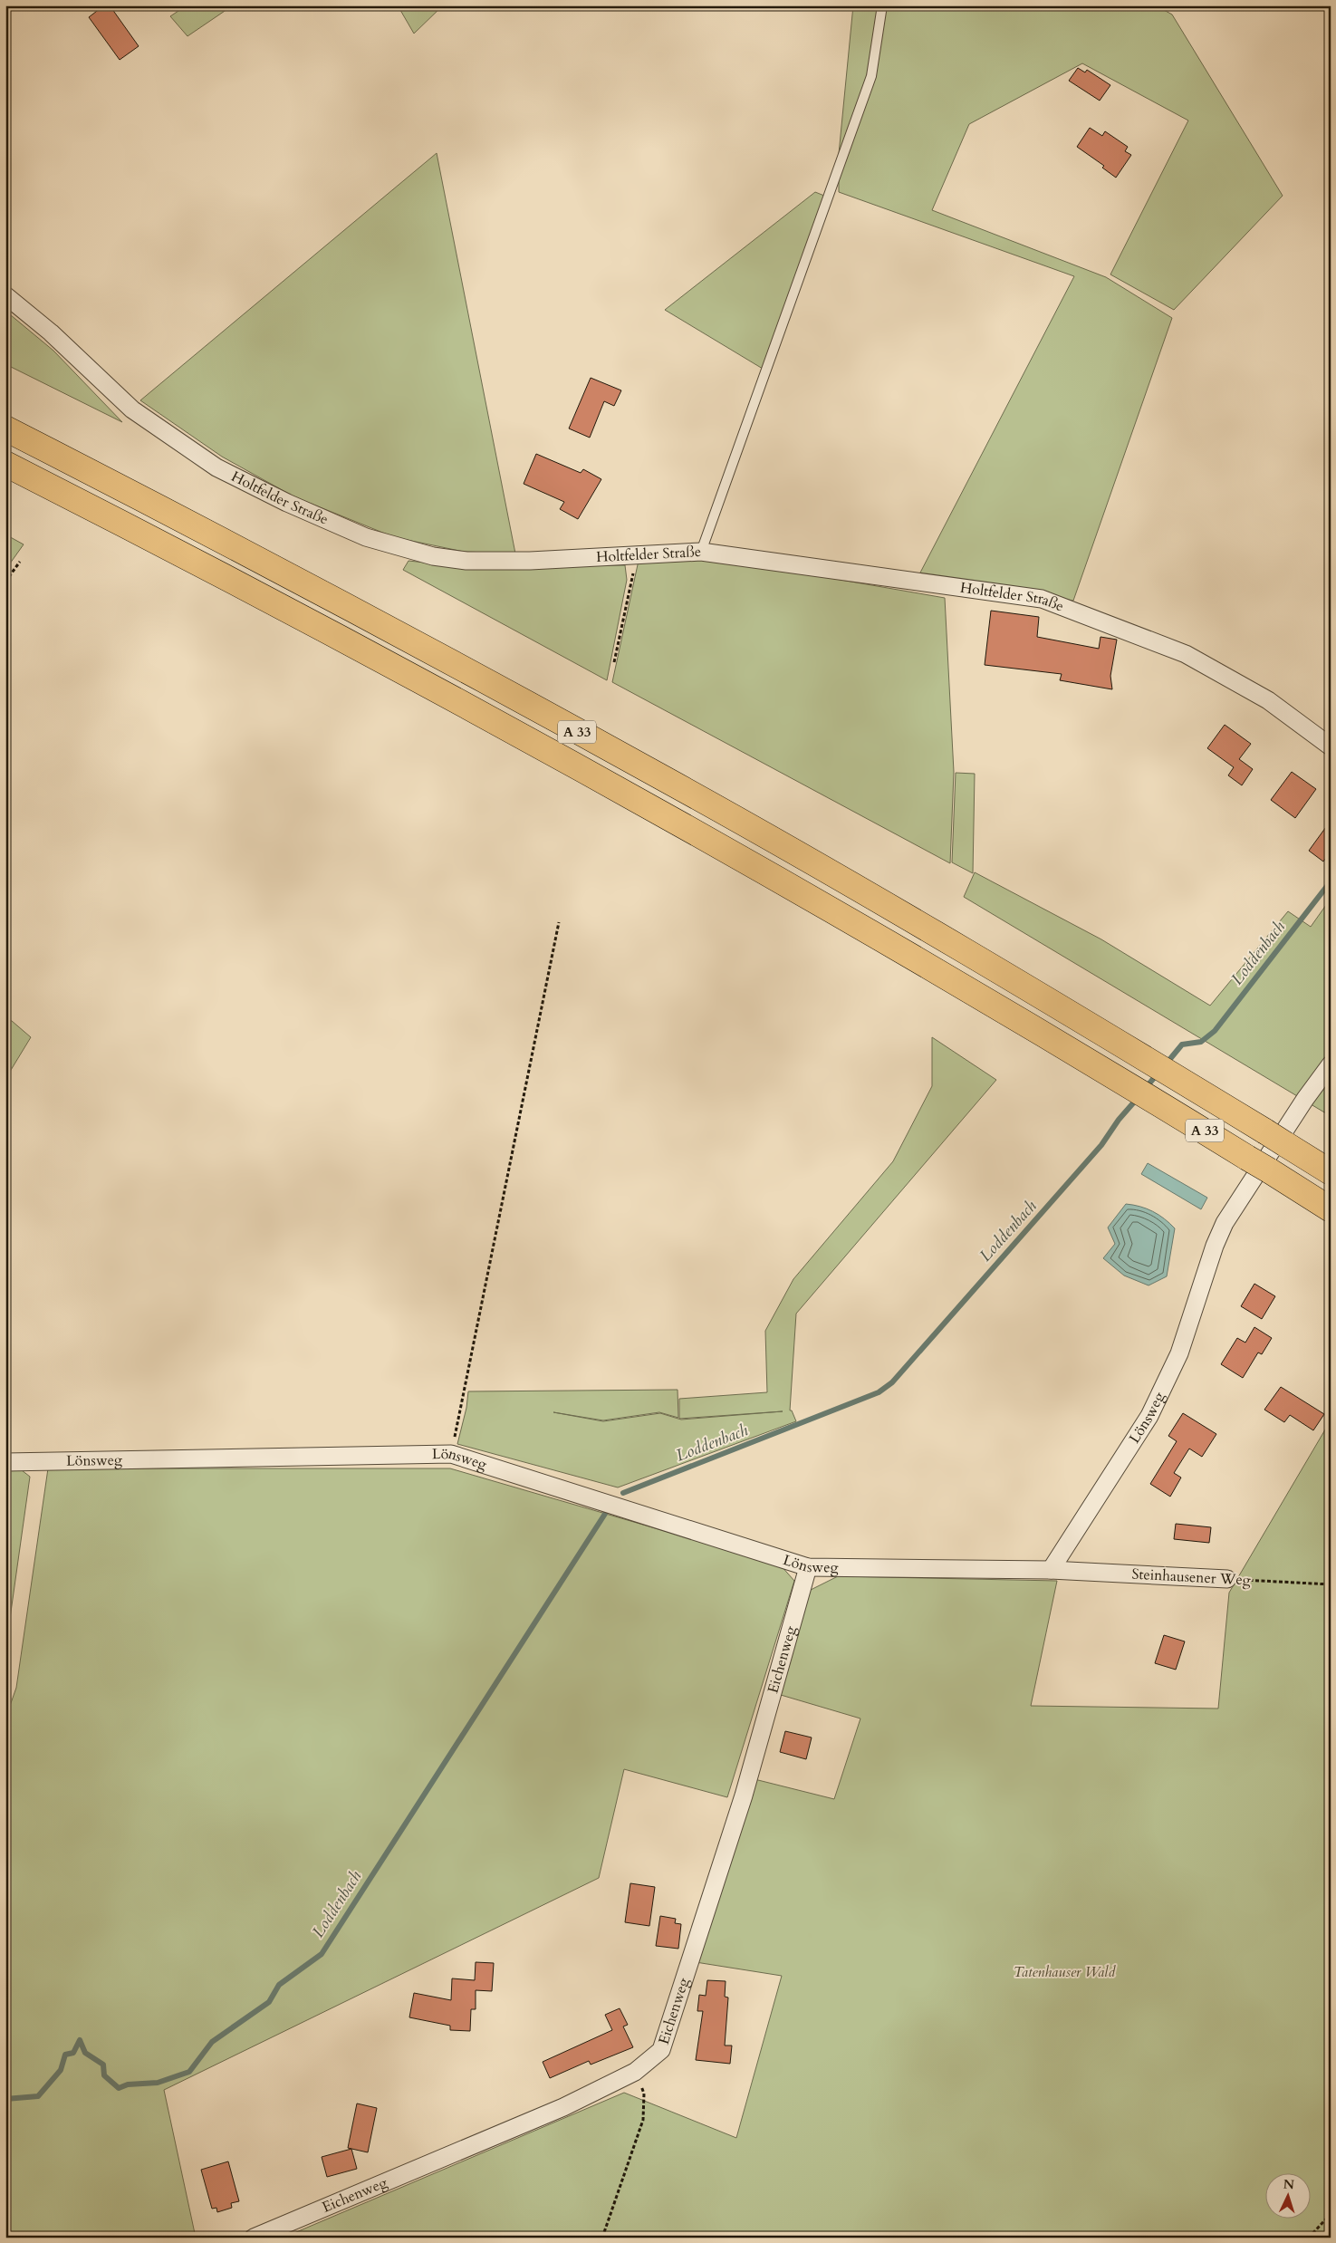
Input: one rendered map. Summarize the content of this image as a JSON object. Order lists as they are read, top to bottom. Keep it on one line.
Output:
{"streets":{"highway":["A 33"],"street":["Holtfelder Straße","Lönsweg","Steinhausener Weg","Eichenweg"]},"crossings":[["Lönsweg","Steinhausener Weg"],["Lönsweg","Eichenweg"]],"water":["Loddenbach"],"parks":["Tatenhauser Wald"],"north":"top"}
